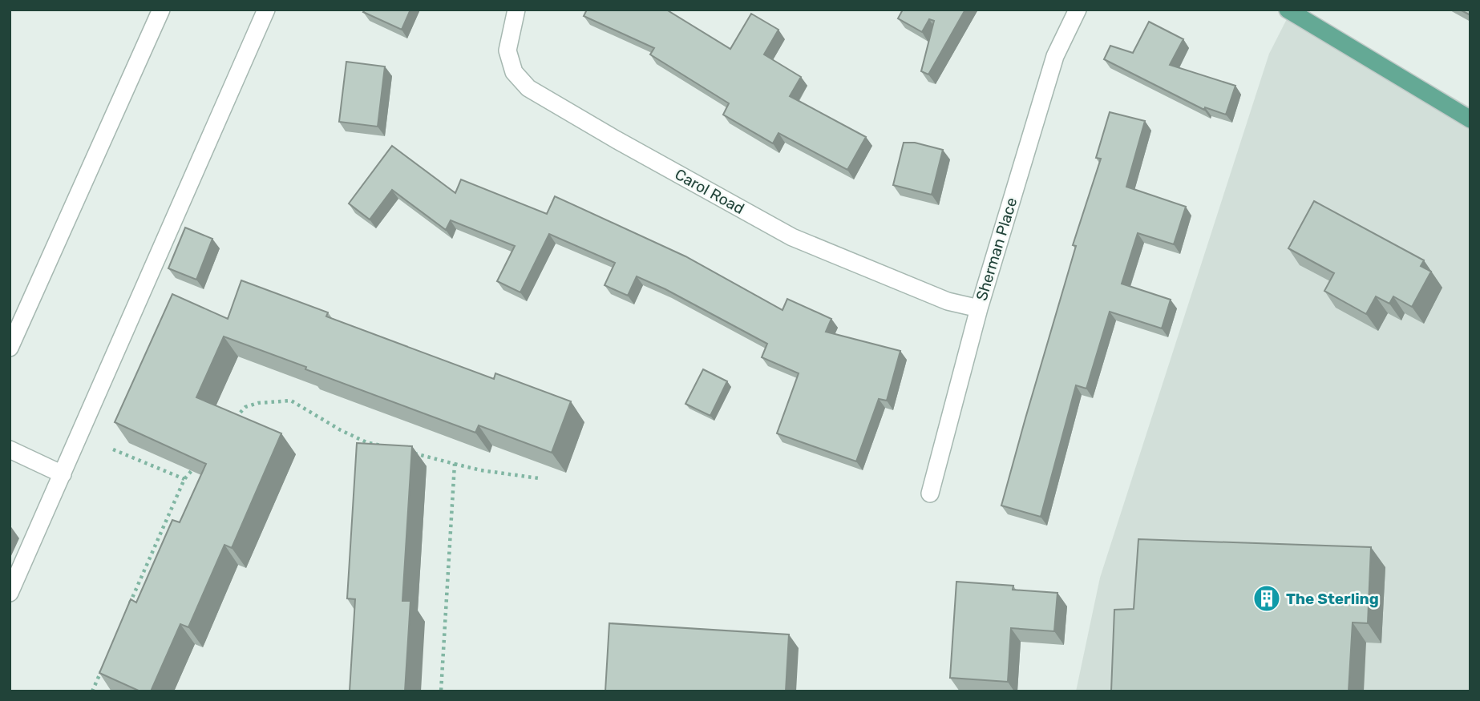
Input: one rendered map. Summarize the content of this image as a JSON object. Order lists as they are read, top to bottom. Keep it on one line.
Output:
{"streets":{"street":["Carol Road","Sherman Place"]},"crossings":[["Carol Road","Sherman Place"]],"places":{"building":["The Sterling"]}}
